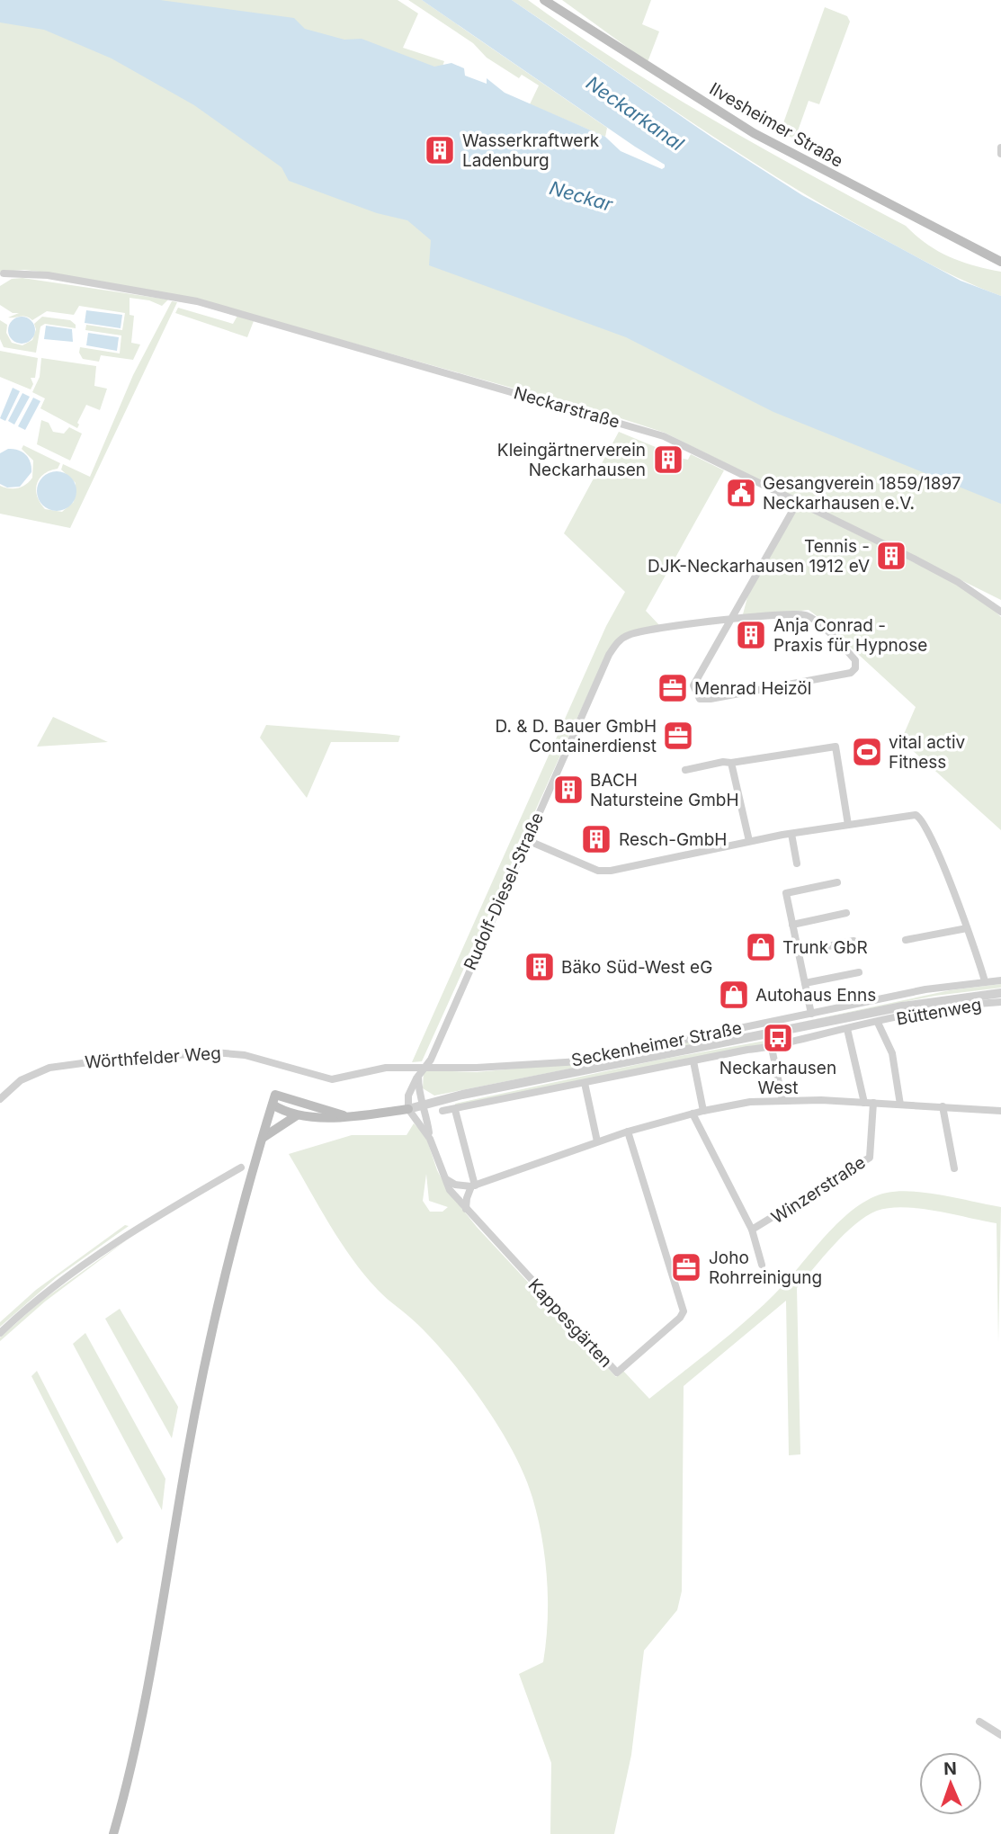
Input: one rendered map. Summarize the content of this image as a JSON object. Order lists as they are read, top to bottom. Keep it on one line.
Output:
{"streets":{"main road":["Ilvesheimer Straße"],"street":["Neckarstraße","Rudolf-Diesel-Straße","Büttenweg","Seckenheimer Straße","Wörthfelder Weg","Winzerstraße","Kappesgärten"]},"crossings":[["Rudolf-Diesel-Straße","Seckenheimer Straße"],["Rudolf-Diesel-Straße","Wörthfelder Weg"],["Rudolf-Diesel-Straße","Kappesgärten"],["Seckenheimer Straße","Wörthfelder Weg"]],"water":["Neckarkanal","Neckar"],"places":{"building":["Wasserkraftwerk Ladenburg","Kleingärtnerverein Neckarhausen","Tennis - DJK-Neckarhausen 1912 eV","Anja Conrad - Praxis für Hypnose","BACH Natursteine GmbH","Resch-GmbH","Bäko Süd-West eG"],"public building":["Gesangverein 1859/1897 Neckarhausen e.V."],"office":["Menrad Heizöl","D. & D. Bauer GmbH Containerdienst","Joho Rohrreinigung"],"sports":["vital activ Fitness"],"shop":["Trunk GbR","Autohaus Enns"],"bus stop":["Neckarhausen West"]},"north":"top"}
